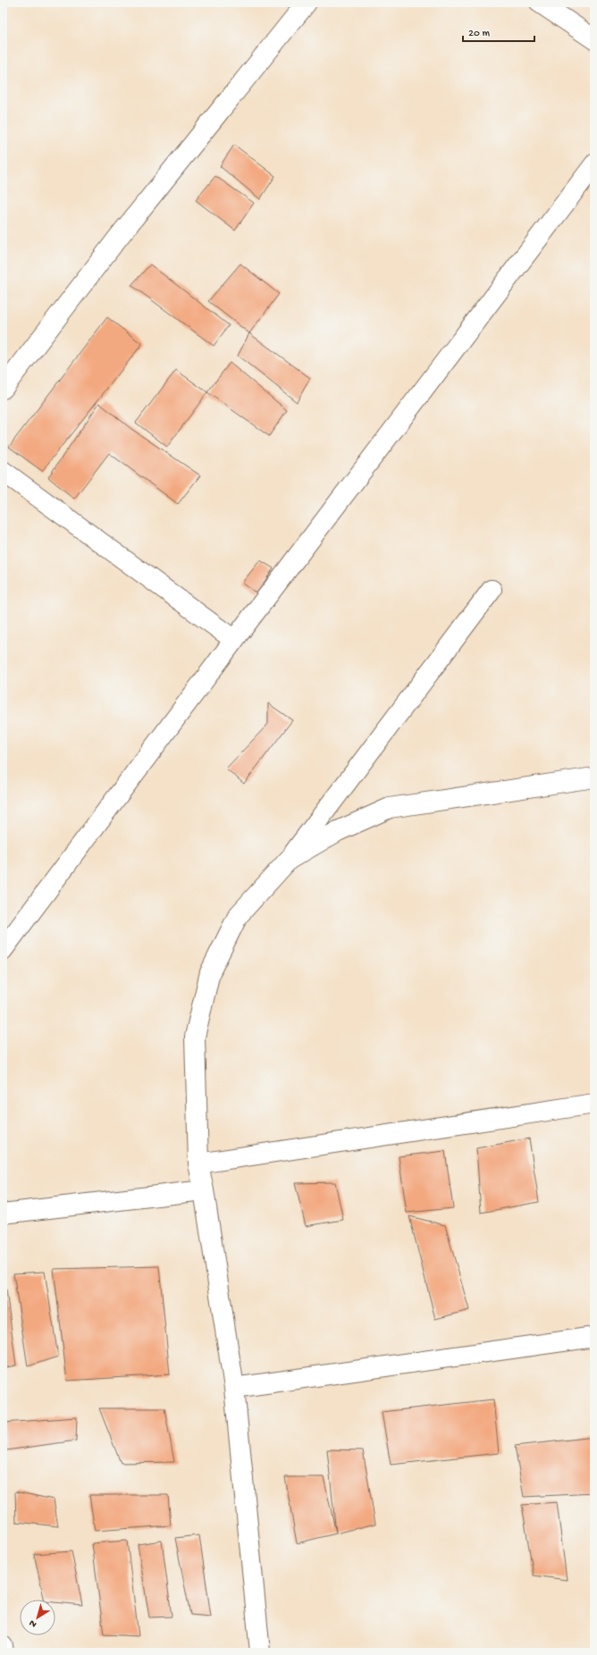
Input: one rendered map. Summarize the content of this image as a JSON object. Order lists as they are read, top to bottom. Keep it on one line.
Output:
{"scale_bar":"20 m","north":"bottom left"}
